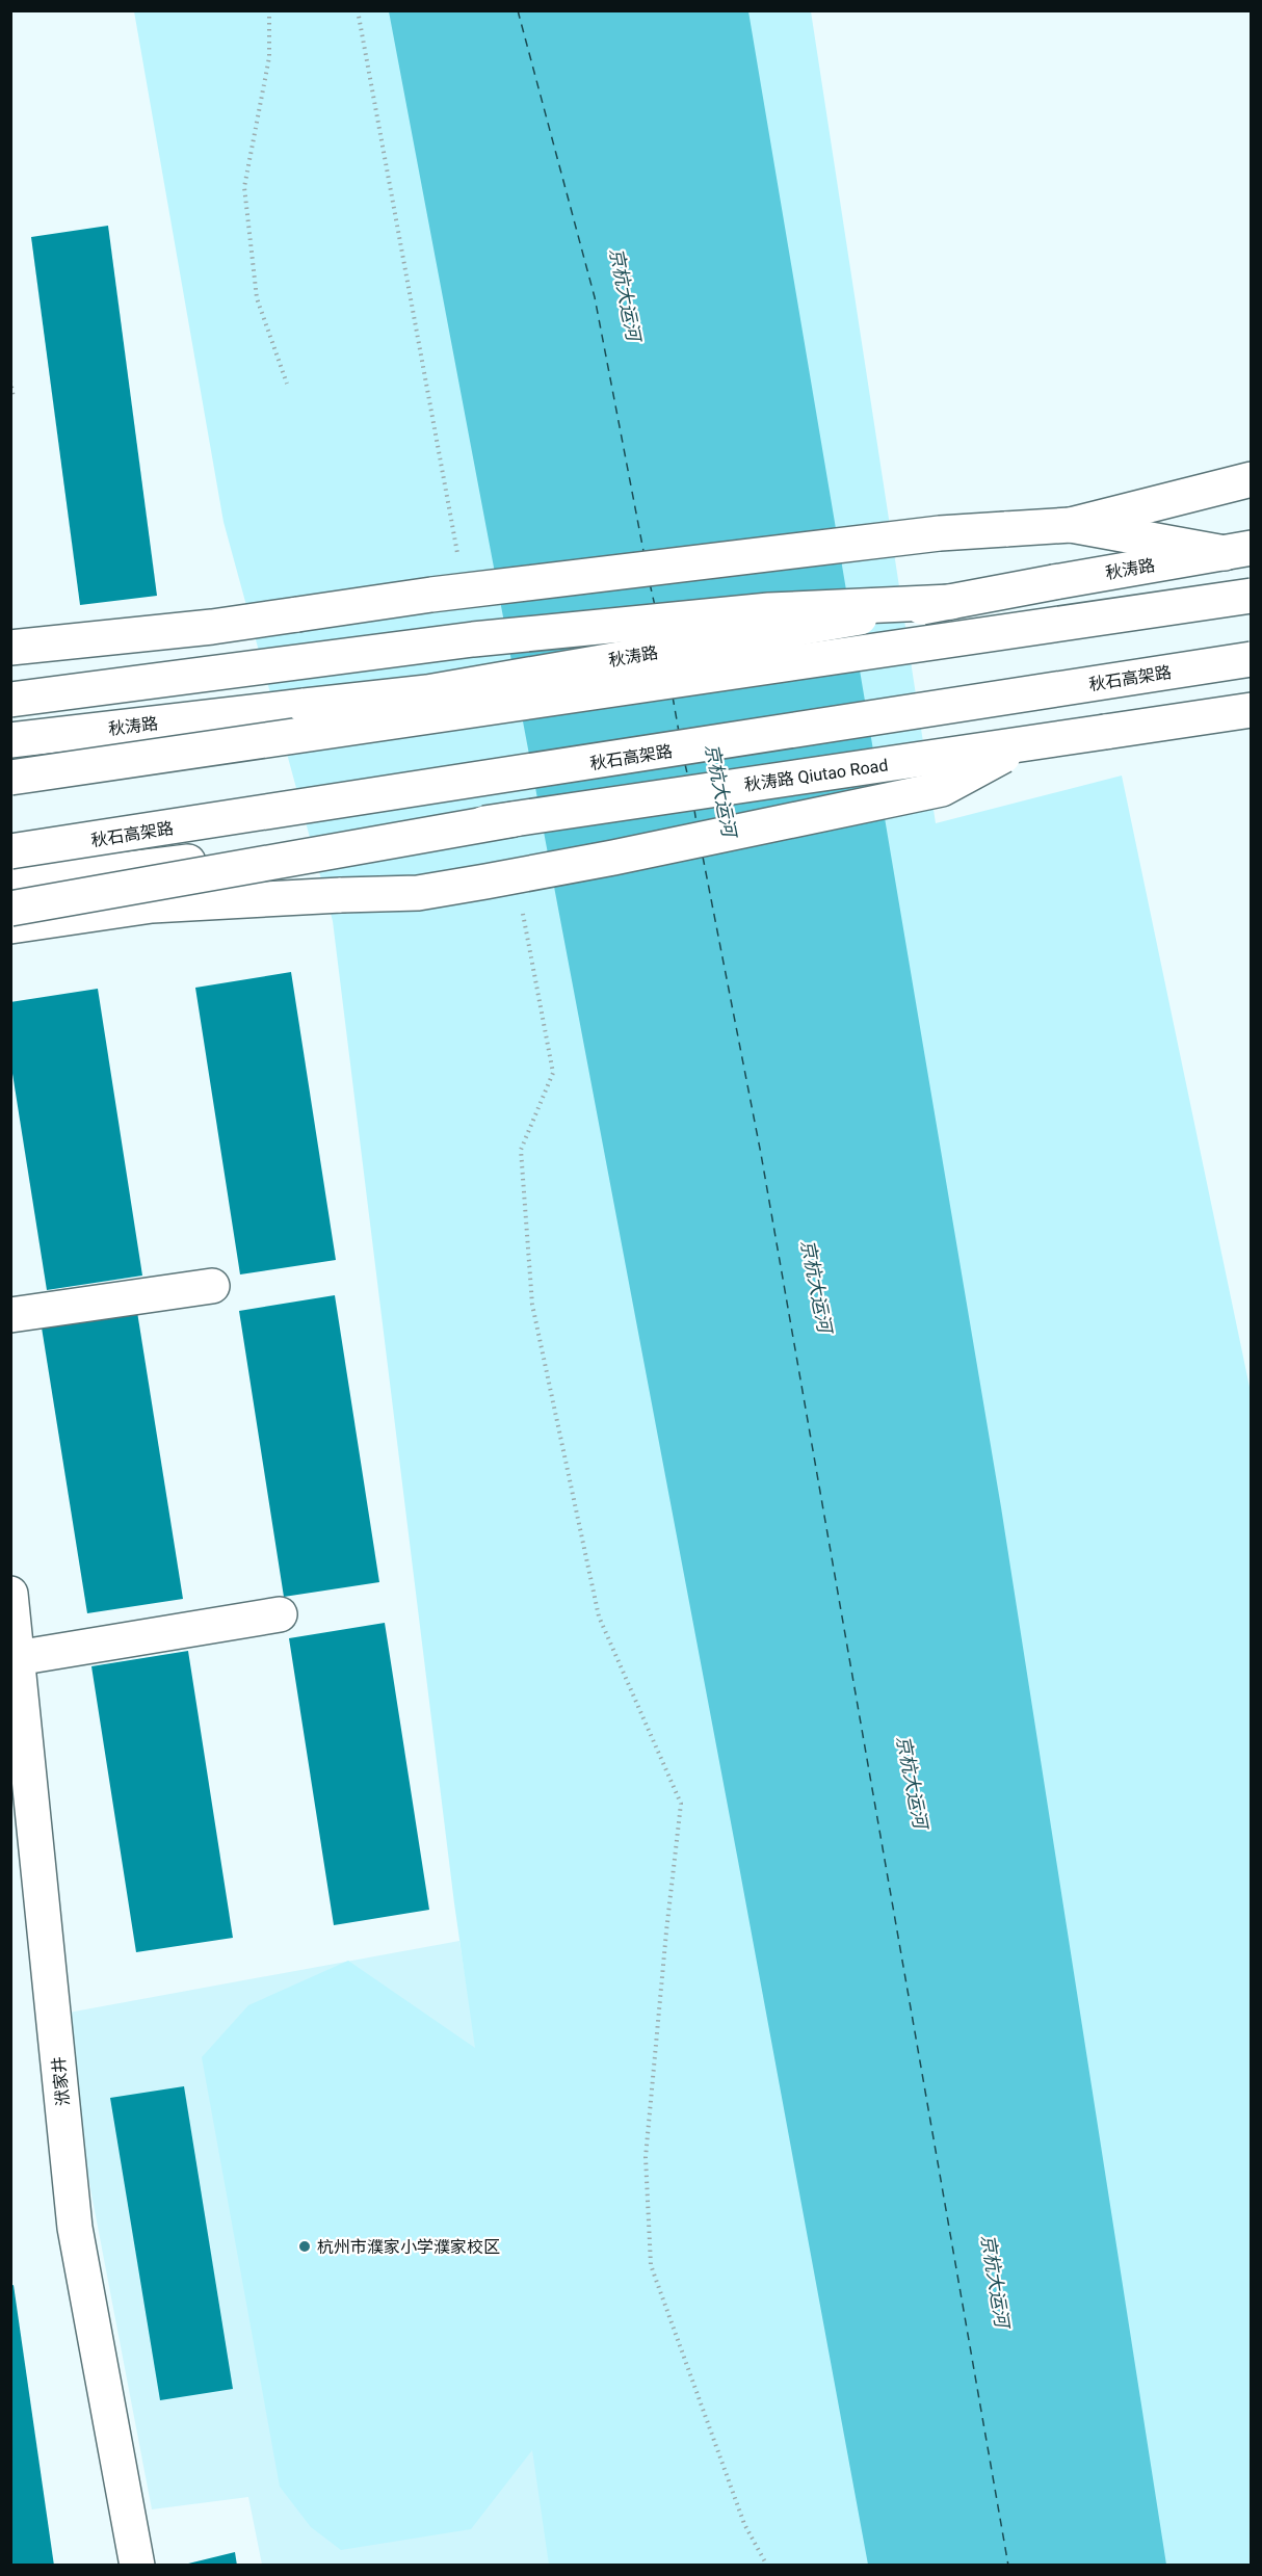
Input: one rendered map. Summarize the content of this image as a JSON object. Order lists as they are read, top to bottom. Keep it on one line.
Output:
{"streets":{"main road":["秋涛路","秋石高架路","秋涛路 Qiutao Road","洑家井"]},"water":["京杭大运河"],"places":["杭州市濮家小学濮家校区"]}
